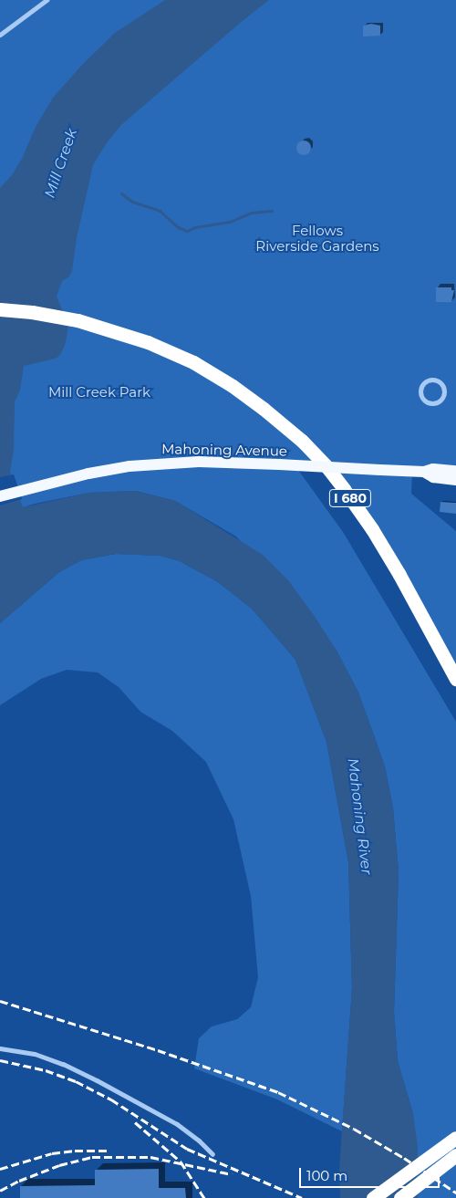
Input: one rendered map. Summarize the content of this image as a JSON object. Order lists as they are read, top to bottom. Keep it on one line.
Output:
{"streets":{"highway":["I 680"],"main road":["Mahoning Avenue"]},"water":["Mill Creek","Mahoning River"],"parks":["Fellows Riverside Gardens","Mill Creek Park"],"scale_bar":"100 m"}
